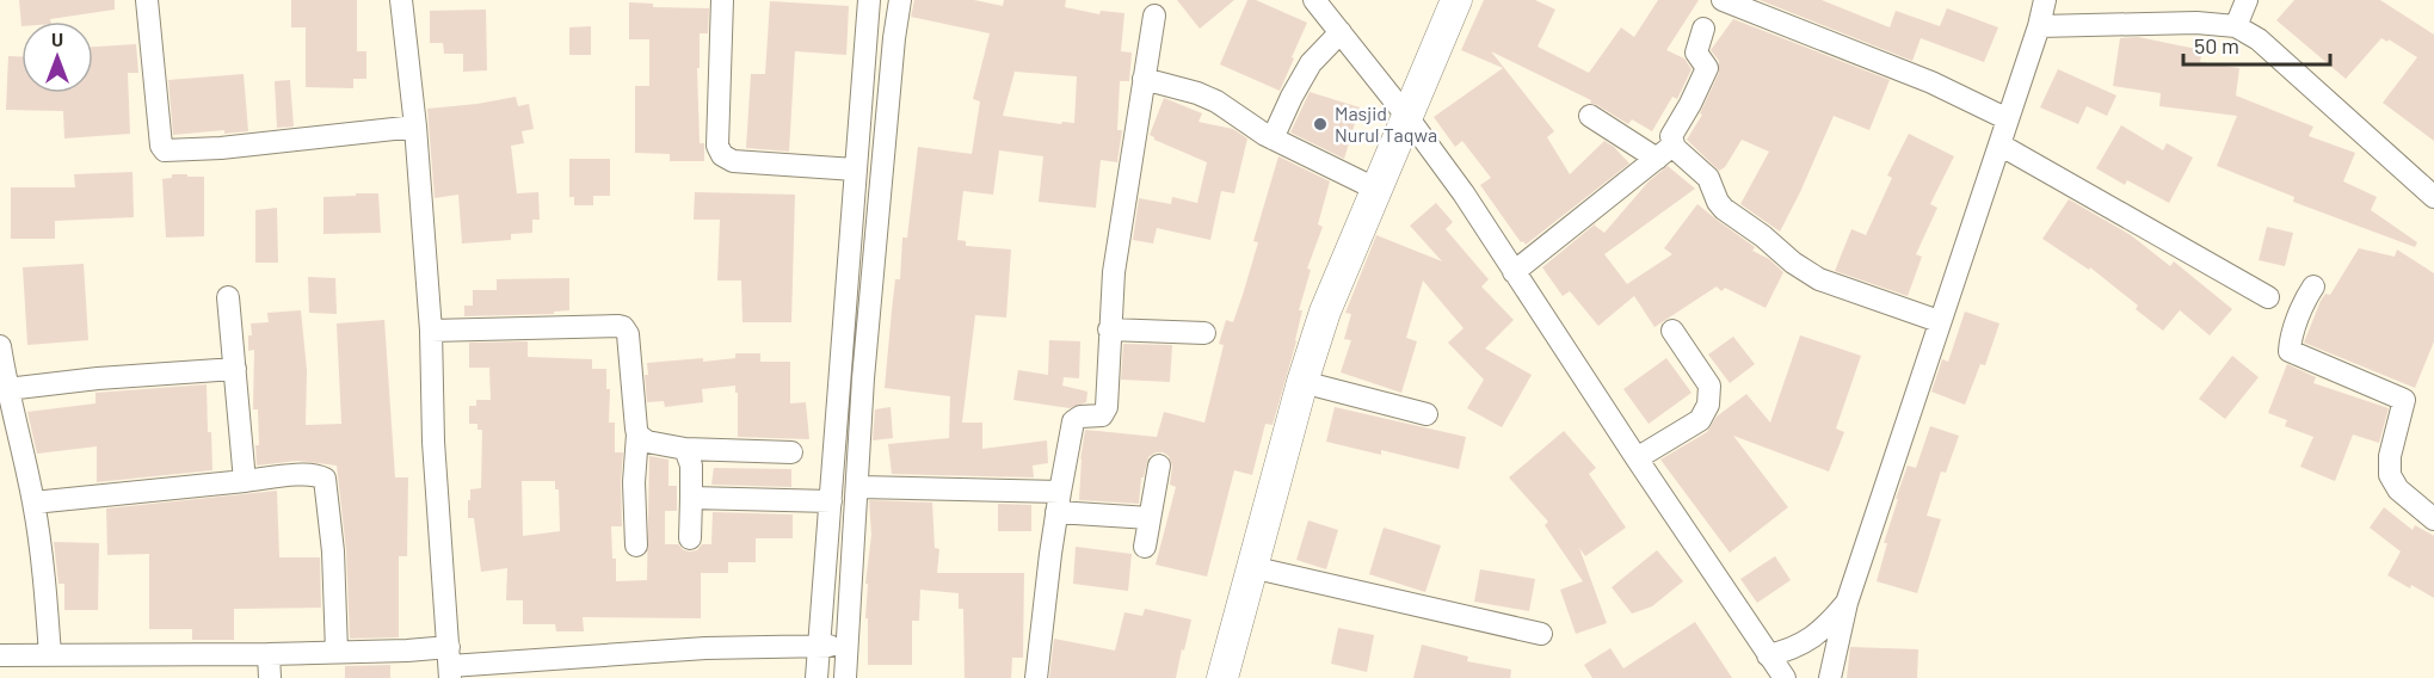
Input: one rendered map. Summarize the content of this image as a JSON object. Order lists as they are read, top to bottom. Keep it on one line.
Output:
{"places":["Masjid Nurul Taqwa"],"scale_bar":"50 m","north":"top"}
